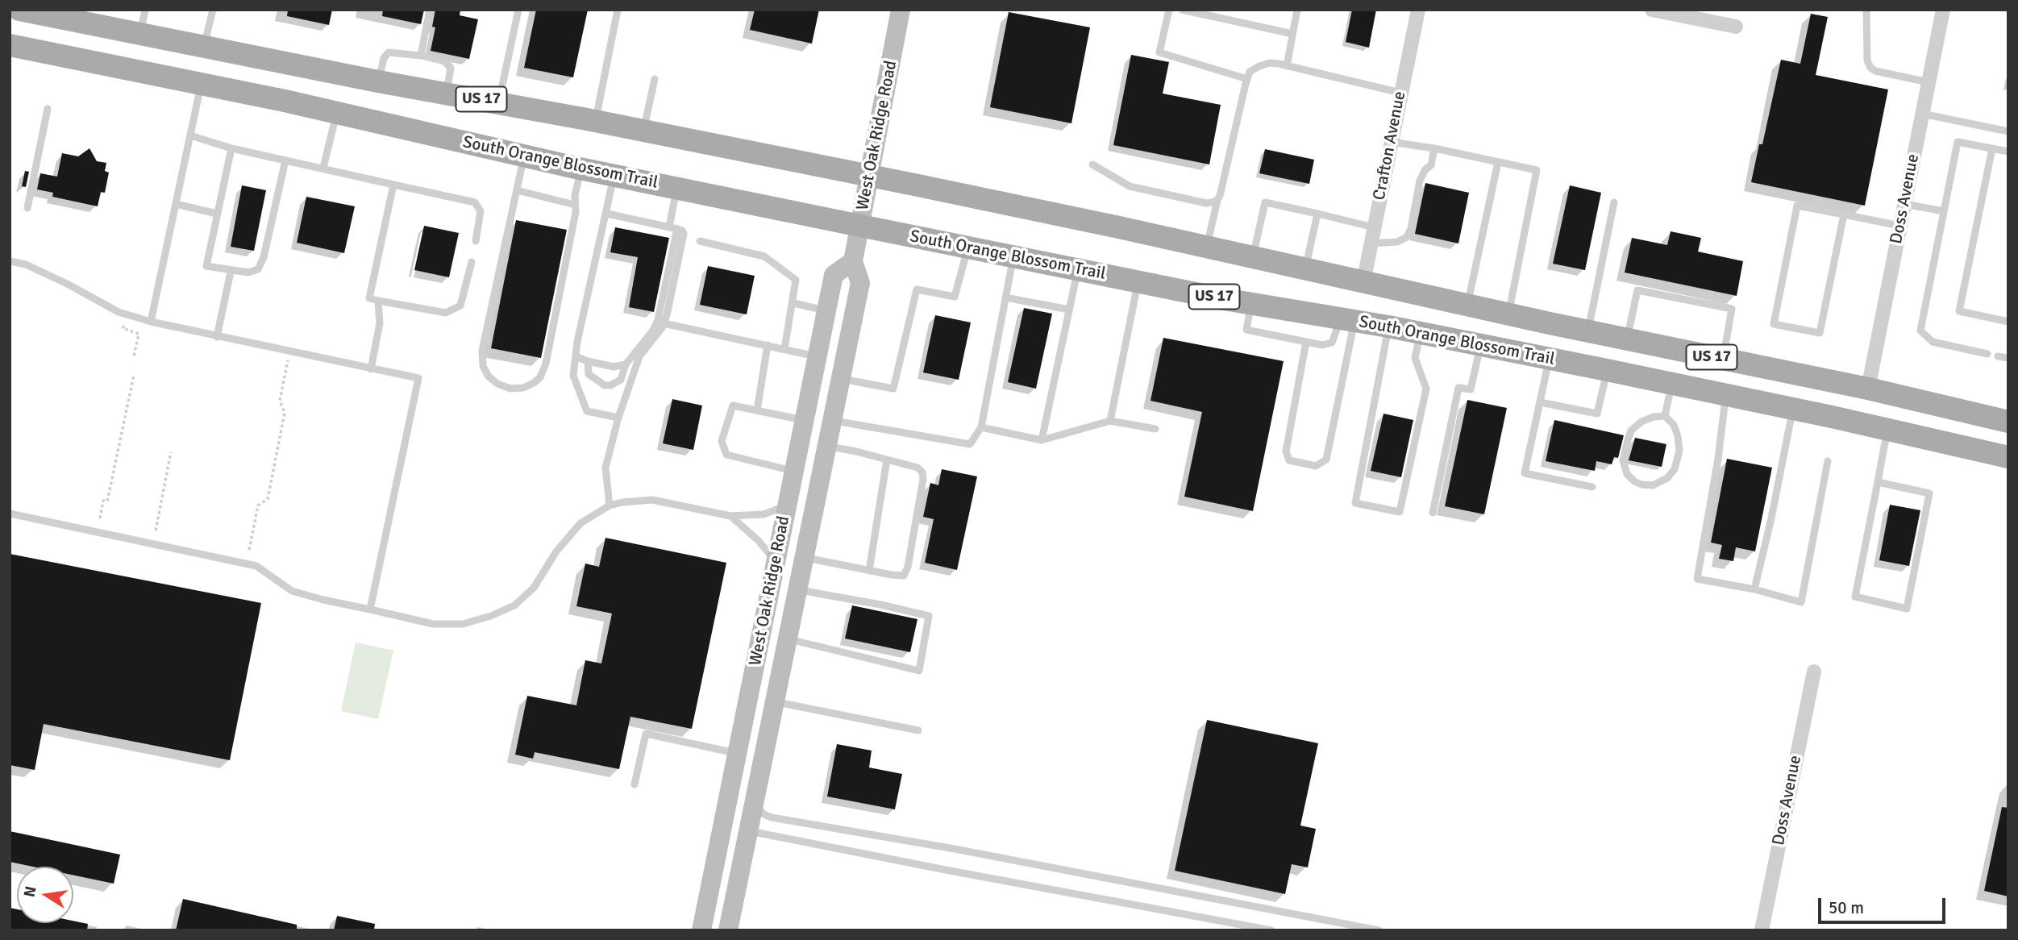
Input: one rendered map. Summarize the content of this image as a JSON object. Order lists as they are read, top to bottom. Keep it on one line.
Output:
{"streets":{"main road":["US 17","South Orange Blossom Trail"],"street":["West Oak Ridge Road","Crafton Avenue","Doss Avenue"]},"crossings":[["West Oak Ridge Road","South Orange Blossom Trail"],["Crafton Avenue","South Orange Blossom Trail"],["South Orange Blossom Trail","Doss Avenue"]],"scale_bar":"50 m","north":"left"}
